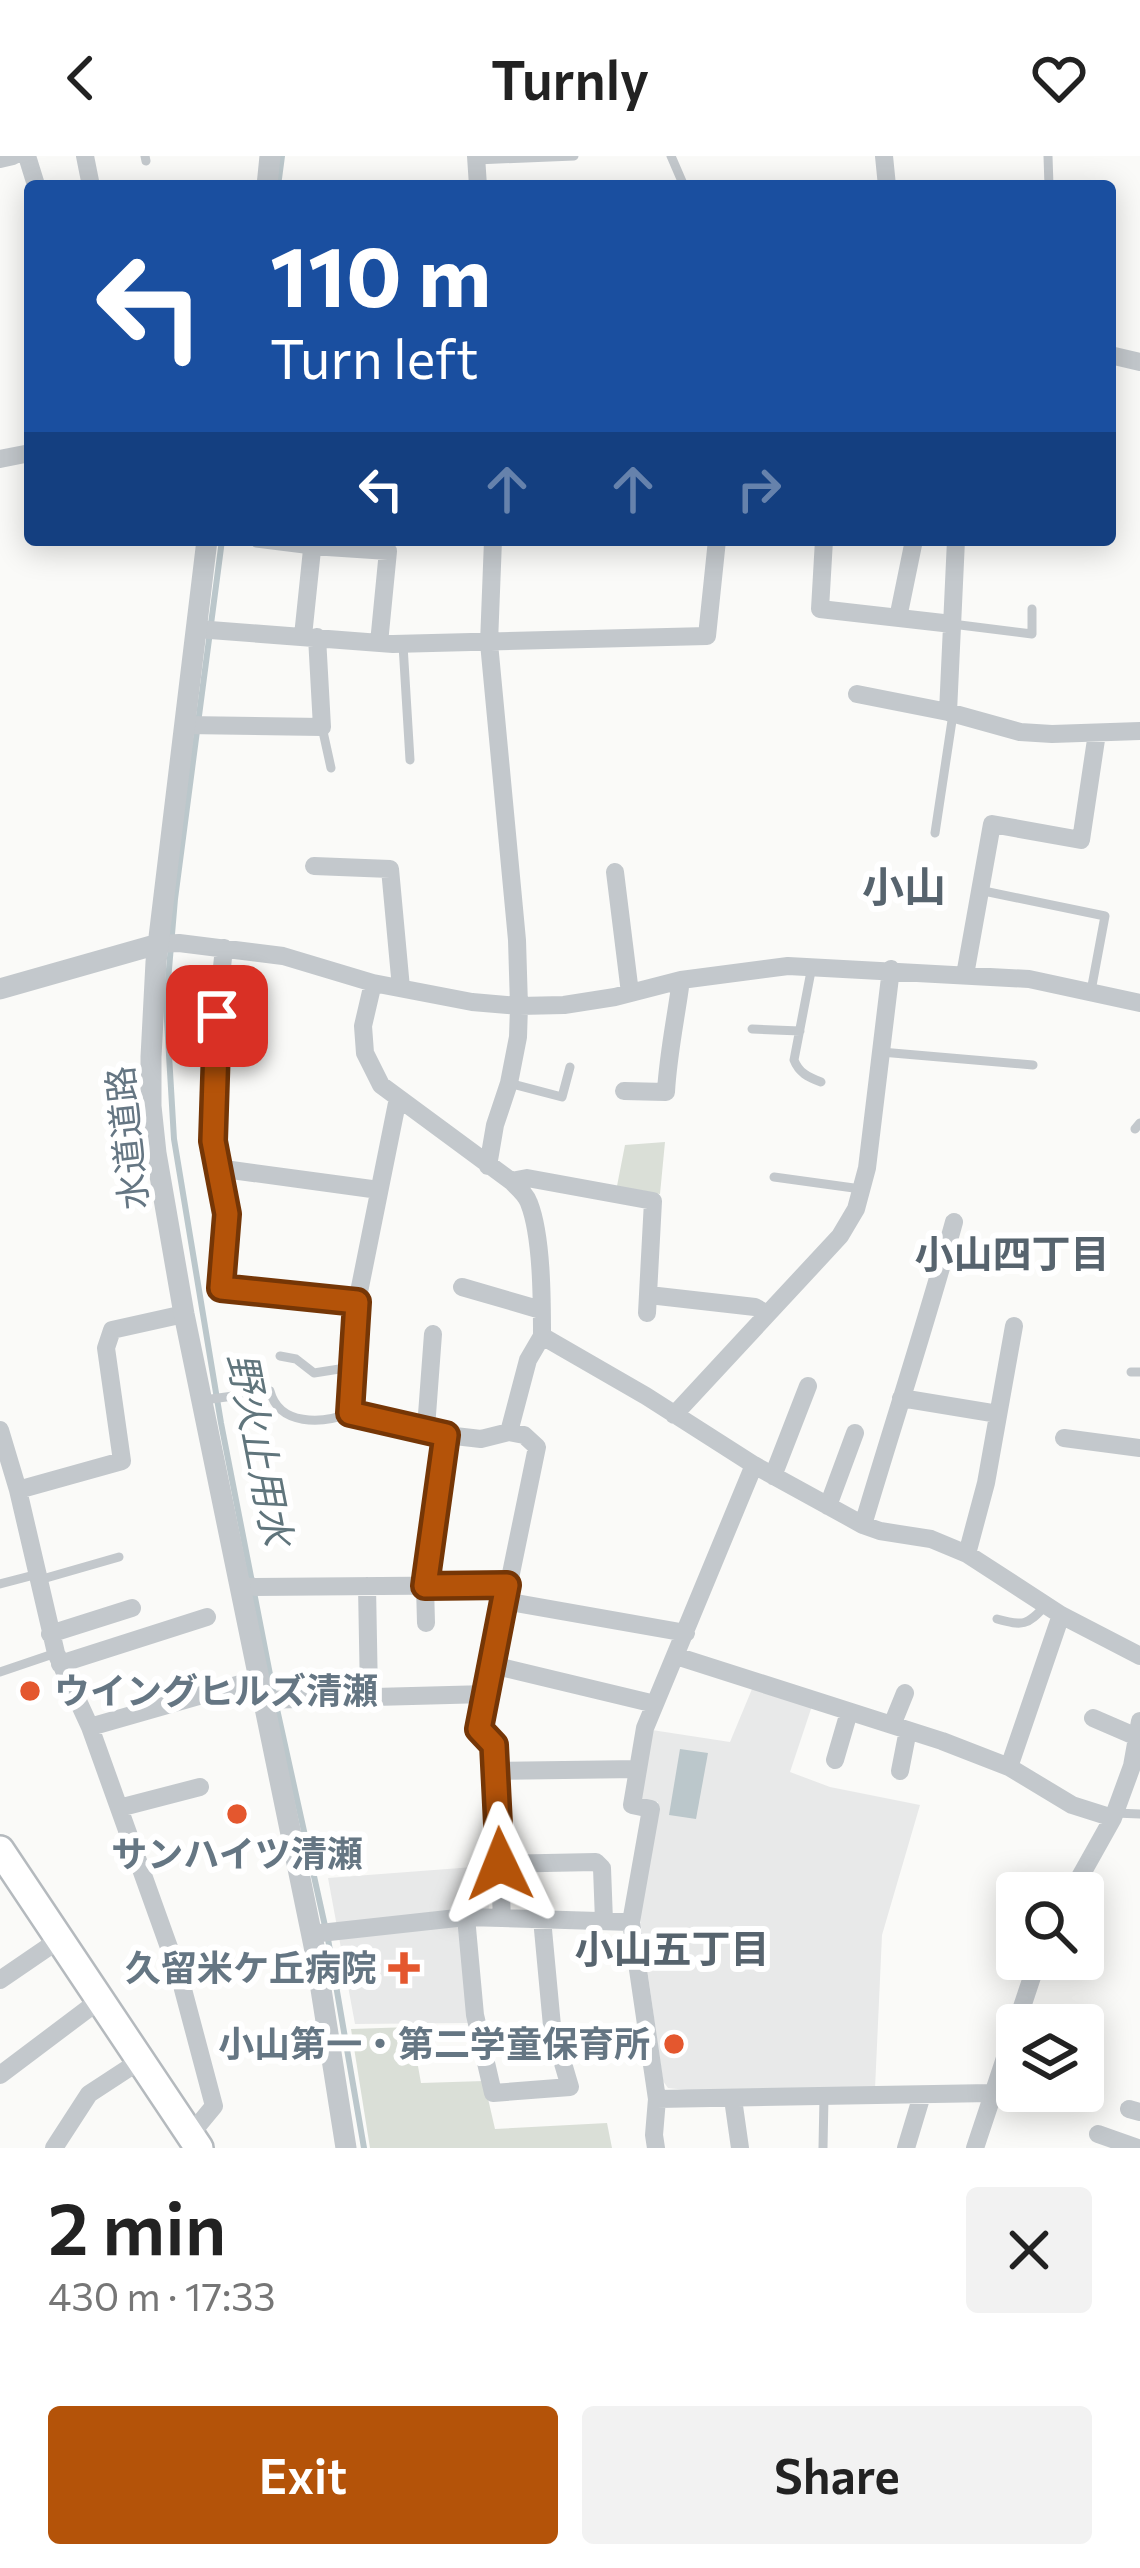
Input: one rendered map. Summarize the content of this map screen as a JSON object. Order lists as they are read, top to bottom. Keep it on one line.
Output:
{"streets":{"street":["水道道路"]},"districts":["小山","小山四丁目","小山五丁目"],"water":["野火止用水"],"places":{"other":["ウイングヒルズ清瀬","サンハイツ清瀬","小山第一・第二学童保育所"],"health":["久留米ケ丘病院"]},"page":{"header":"Turnly","turn":["110 m","Turn left"],"heading":["2 min","430 m · 17:33"],"buttons":["Exit","Share"]}}
